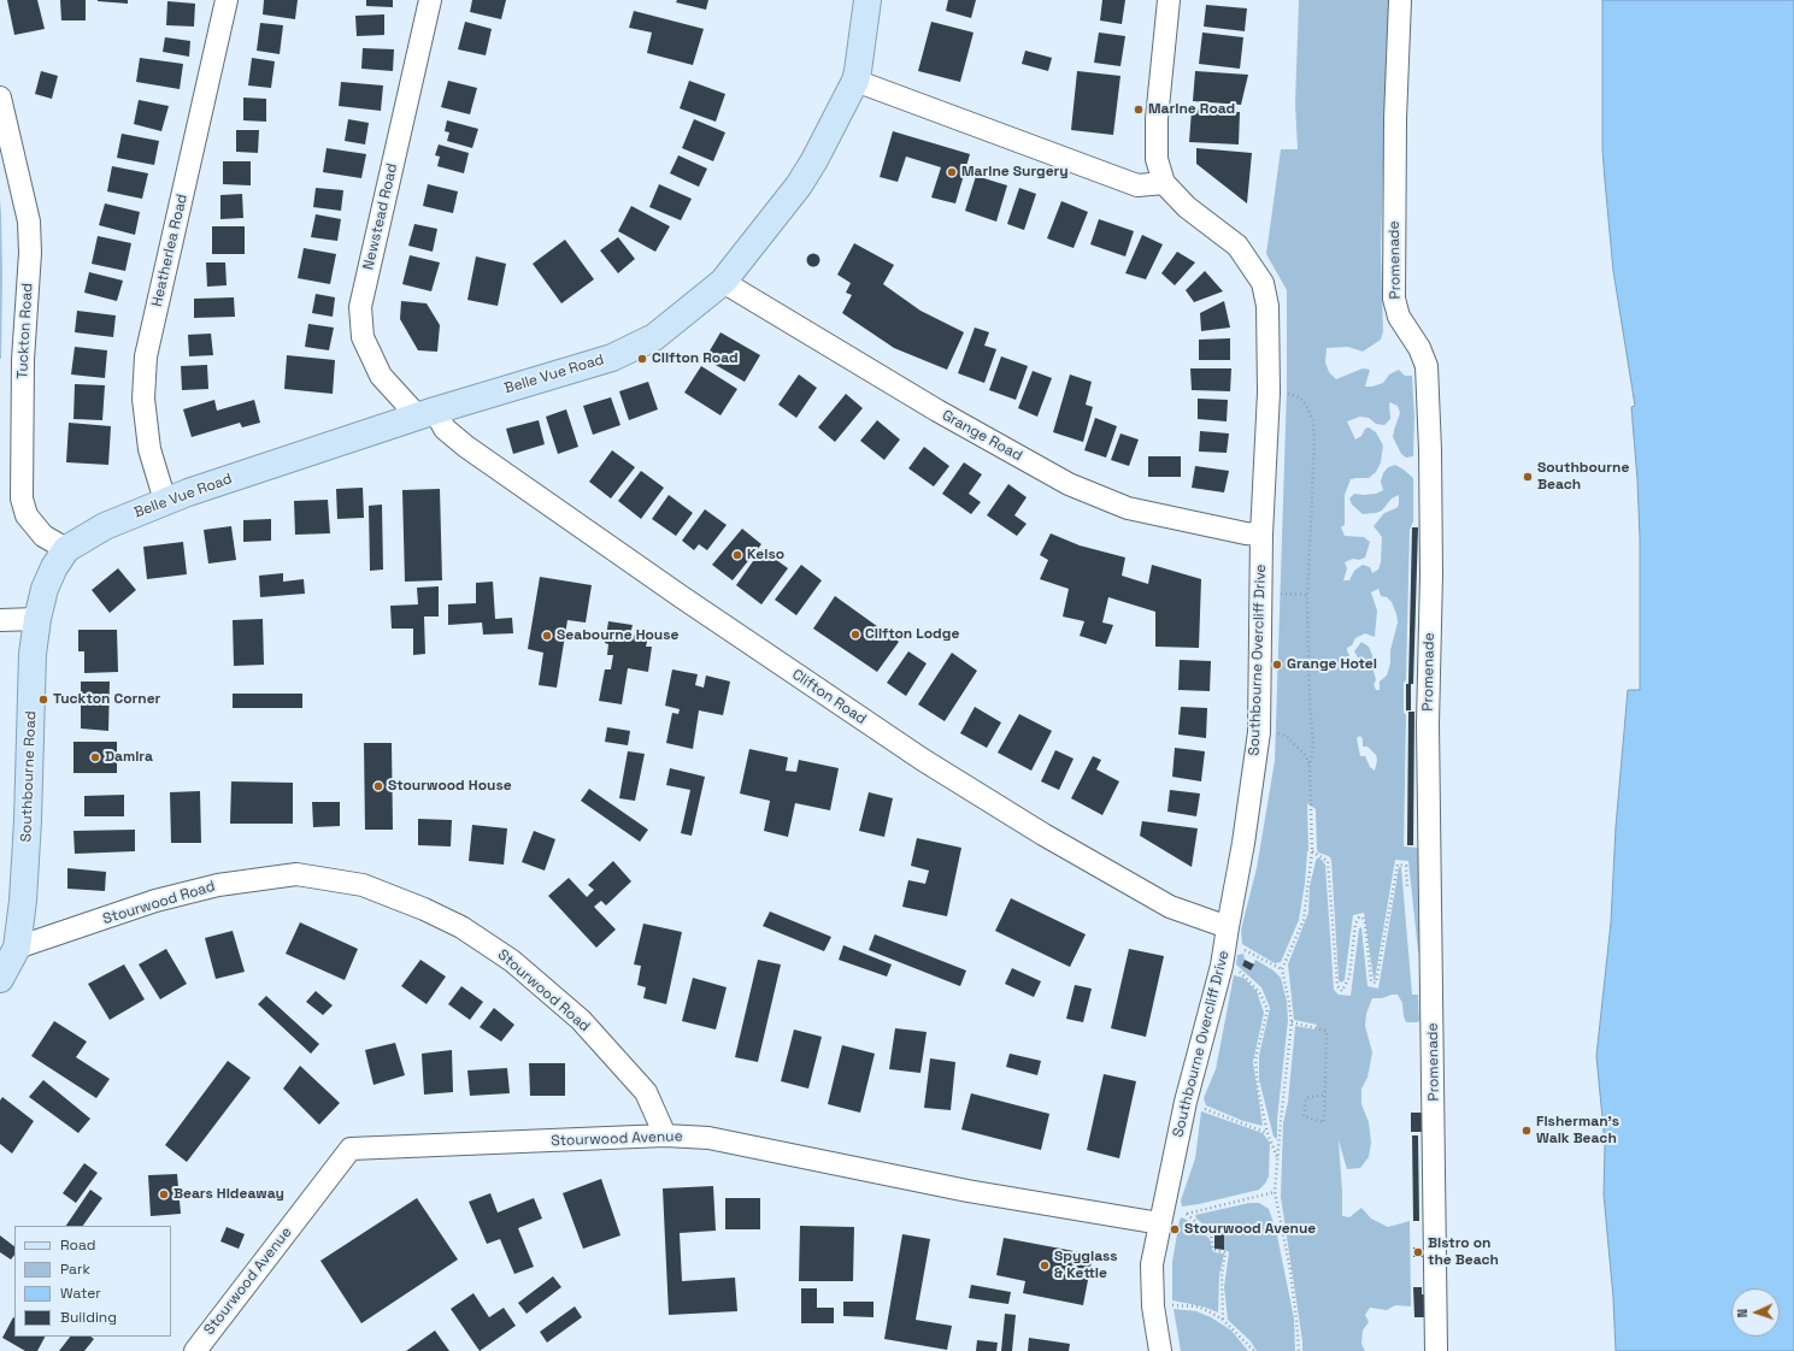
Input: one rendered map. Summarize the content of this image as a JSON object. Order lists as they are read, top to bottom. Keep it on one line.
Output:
{"streets":{"main road":["Belle Vue Road","Southbourne Road"],"street":["Newstead Road","Heatherlea Road","Promenade","Tuckton Road","Grange Road","Southbourne Overcliff Drive","Clifton Road","Stourwood Road","Stourwood Avenue"]},"crossings":[["Newstead Road","Belle Vue Road"],["Newstead Road","Clifton Road"],["Heatherlea Road","Belle Vue Road"],["Tuckton Road","Belle Vue Road"],["Tuckton Road","Southbourne Road"],["Belle Vue Road","Grange Road"],["Belle Vue Road","Clifton Road"],["Belle Vue Road","Southbourne Road"],["Grange Road","Southbourne Overcliff Drive"],["Southbourne Overcliff Drive","Clifton Road"],["Southbourne Overcliff Drive","Stourwood Avenue"],["Southbourne Road","Stourwood Road"],["Stourwood Road","Stourwood Avenue"]],"places":["Marine Road","Marine Surgery","Clifton Road","Southbourne Beach","Kelso","Clifton Lodge","Seabourne House","Grange Hotel","Tuckton Corner","Damira","Stourwood House","Fisherman's Walk Beach","Bears Hideaway","Stourwood Avenue","Bistro on the Beach","Spyglass & Kettle"],"legend":["Road","Park","Water","Building"],"north":"left"}
